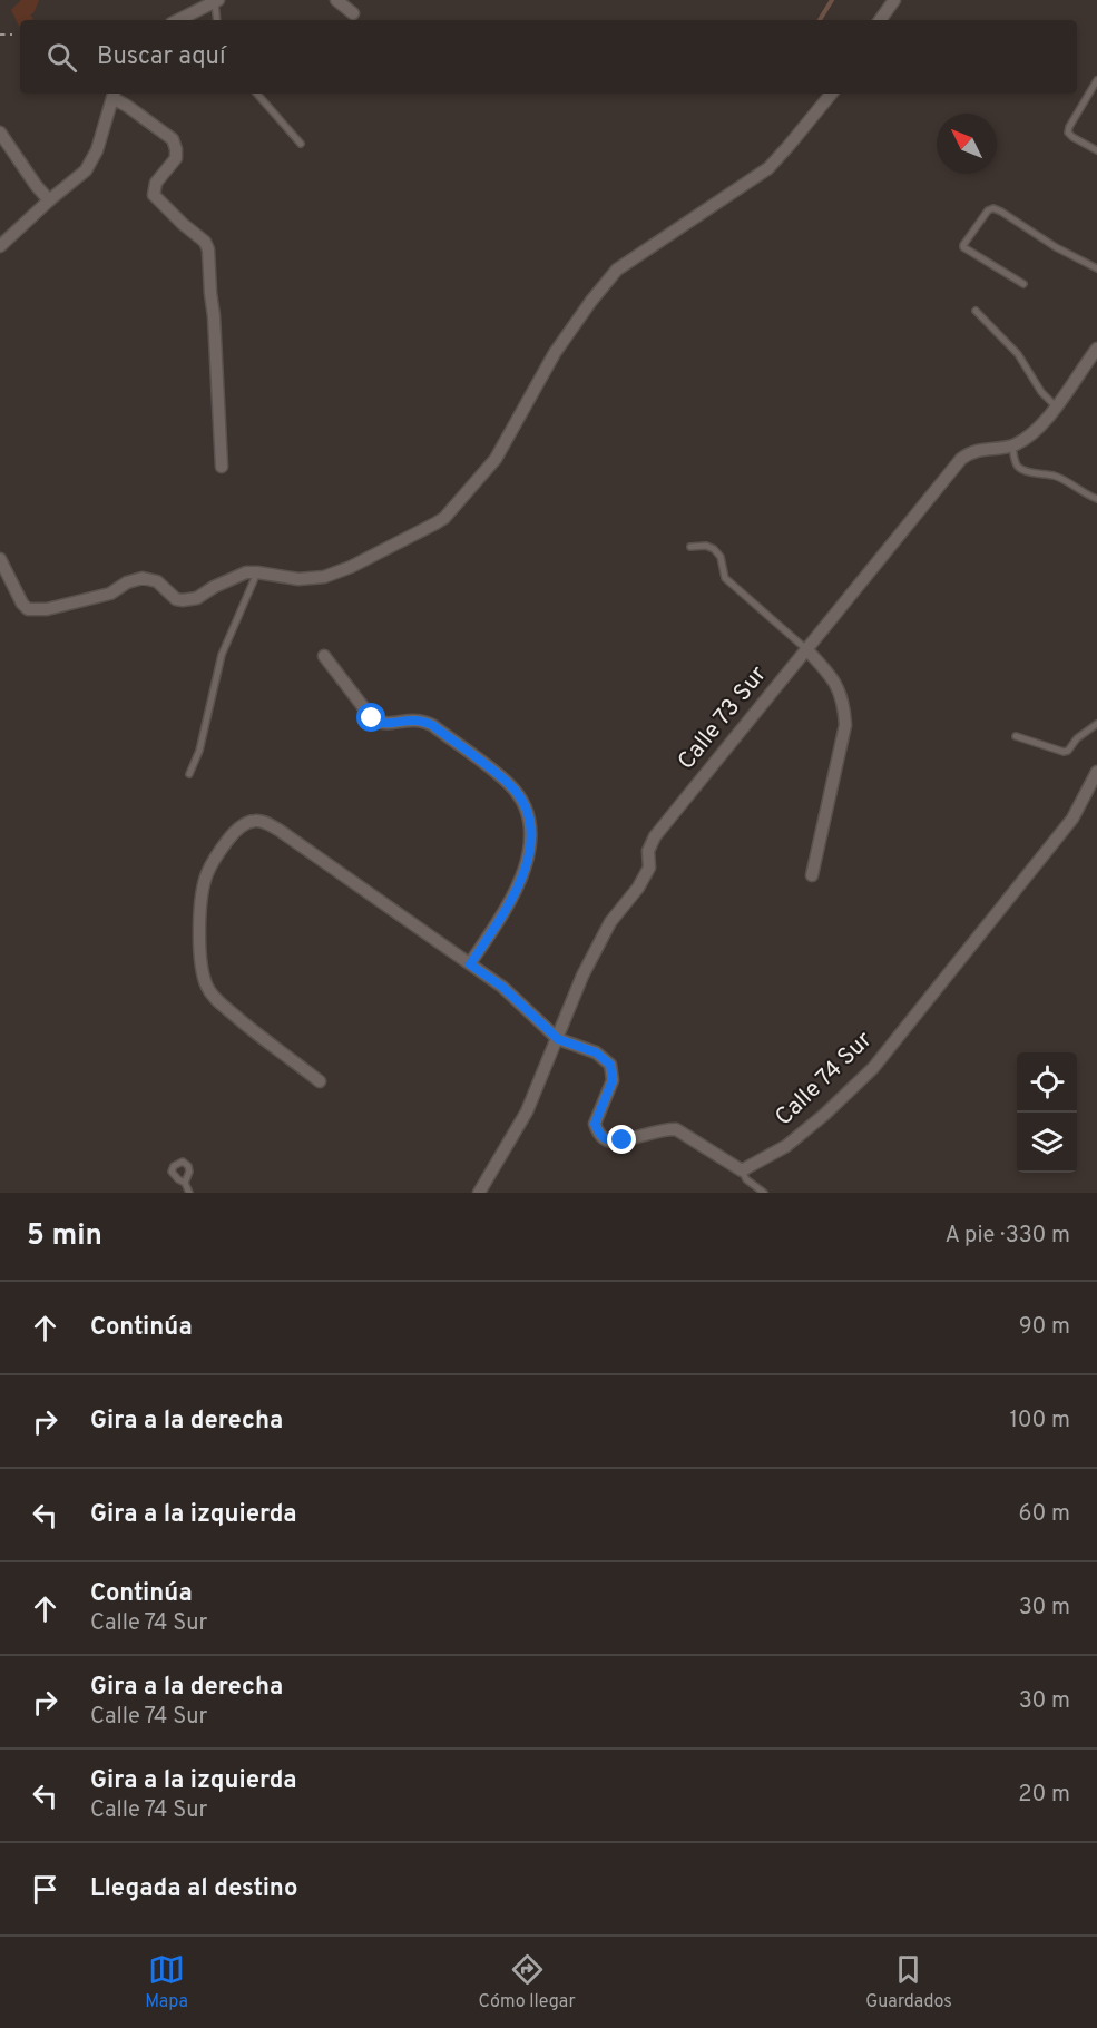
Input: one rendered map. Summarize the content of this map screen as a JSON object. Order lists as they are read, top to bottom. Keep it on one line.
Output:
{"streets":{"street":["Calle 73 Sur","Calle 74 Sur"]},"north":"top left","page":{"search":"Buscar aquí","heading":["5 min","A pie · 330 m"],"list":[["Continúa","90 m"],["Gira a la derecha","100 m"],["Gira a la izquierda","60 m"],["Continúa","Calle 74 Sur","30 m"],["Gira a la derecha","Calle 74 Sur","30 m"],["Gira a la izquierda","Calle 74 Sur","20 m"],"Llegada al destino"],"nav":["Mapa","Cómo llegar","Guardados"]}}
